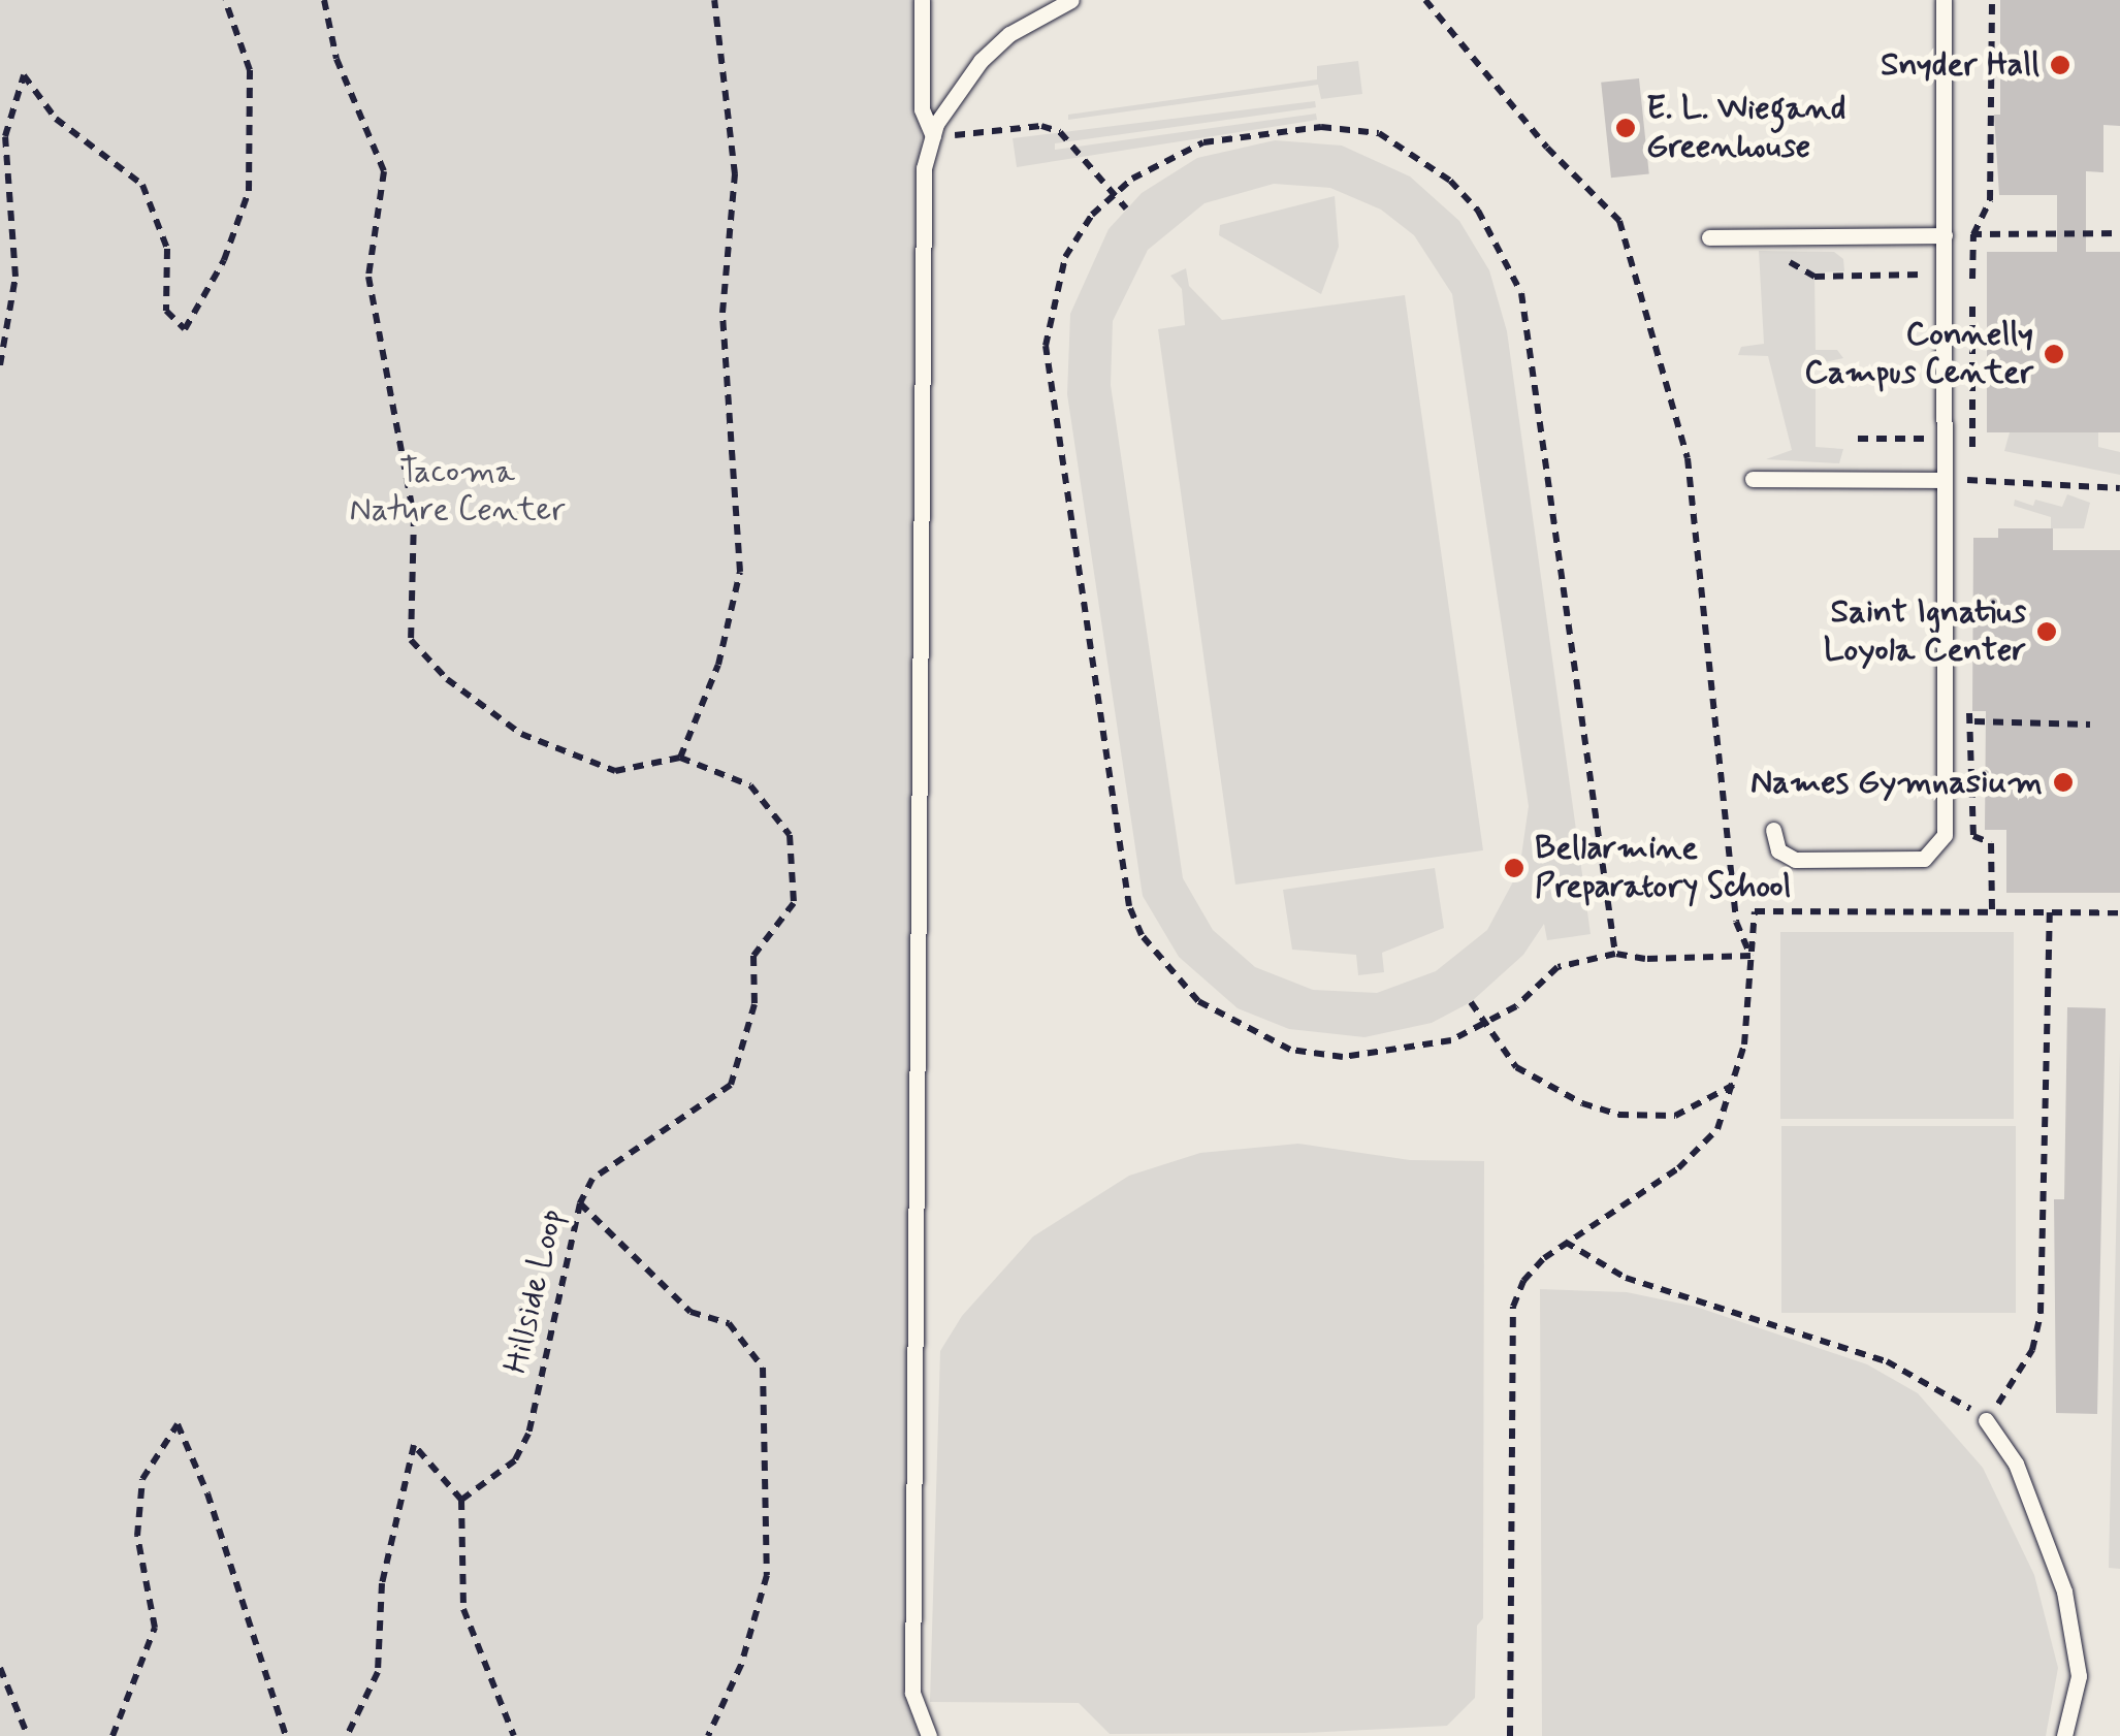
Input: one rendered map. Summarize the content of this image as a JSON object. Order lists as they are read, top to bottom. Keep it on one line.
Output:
{"streets":{"path":["Hillside Loop"]},"parks":["Tacoma Nature Center"],"places":["Snyder Hall","E. L. Wiegand Greenhouse","Connelly Campus Center","Saint Ignatius Loyola Center","Names Gymnasium","Bellarmine Preparatory School"]}
